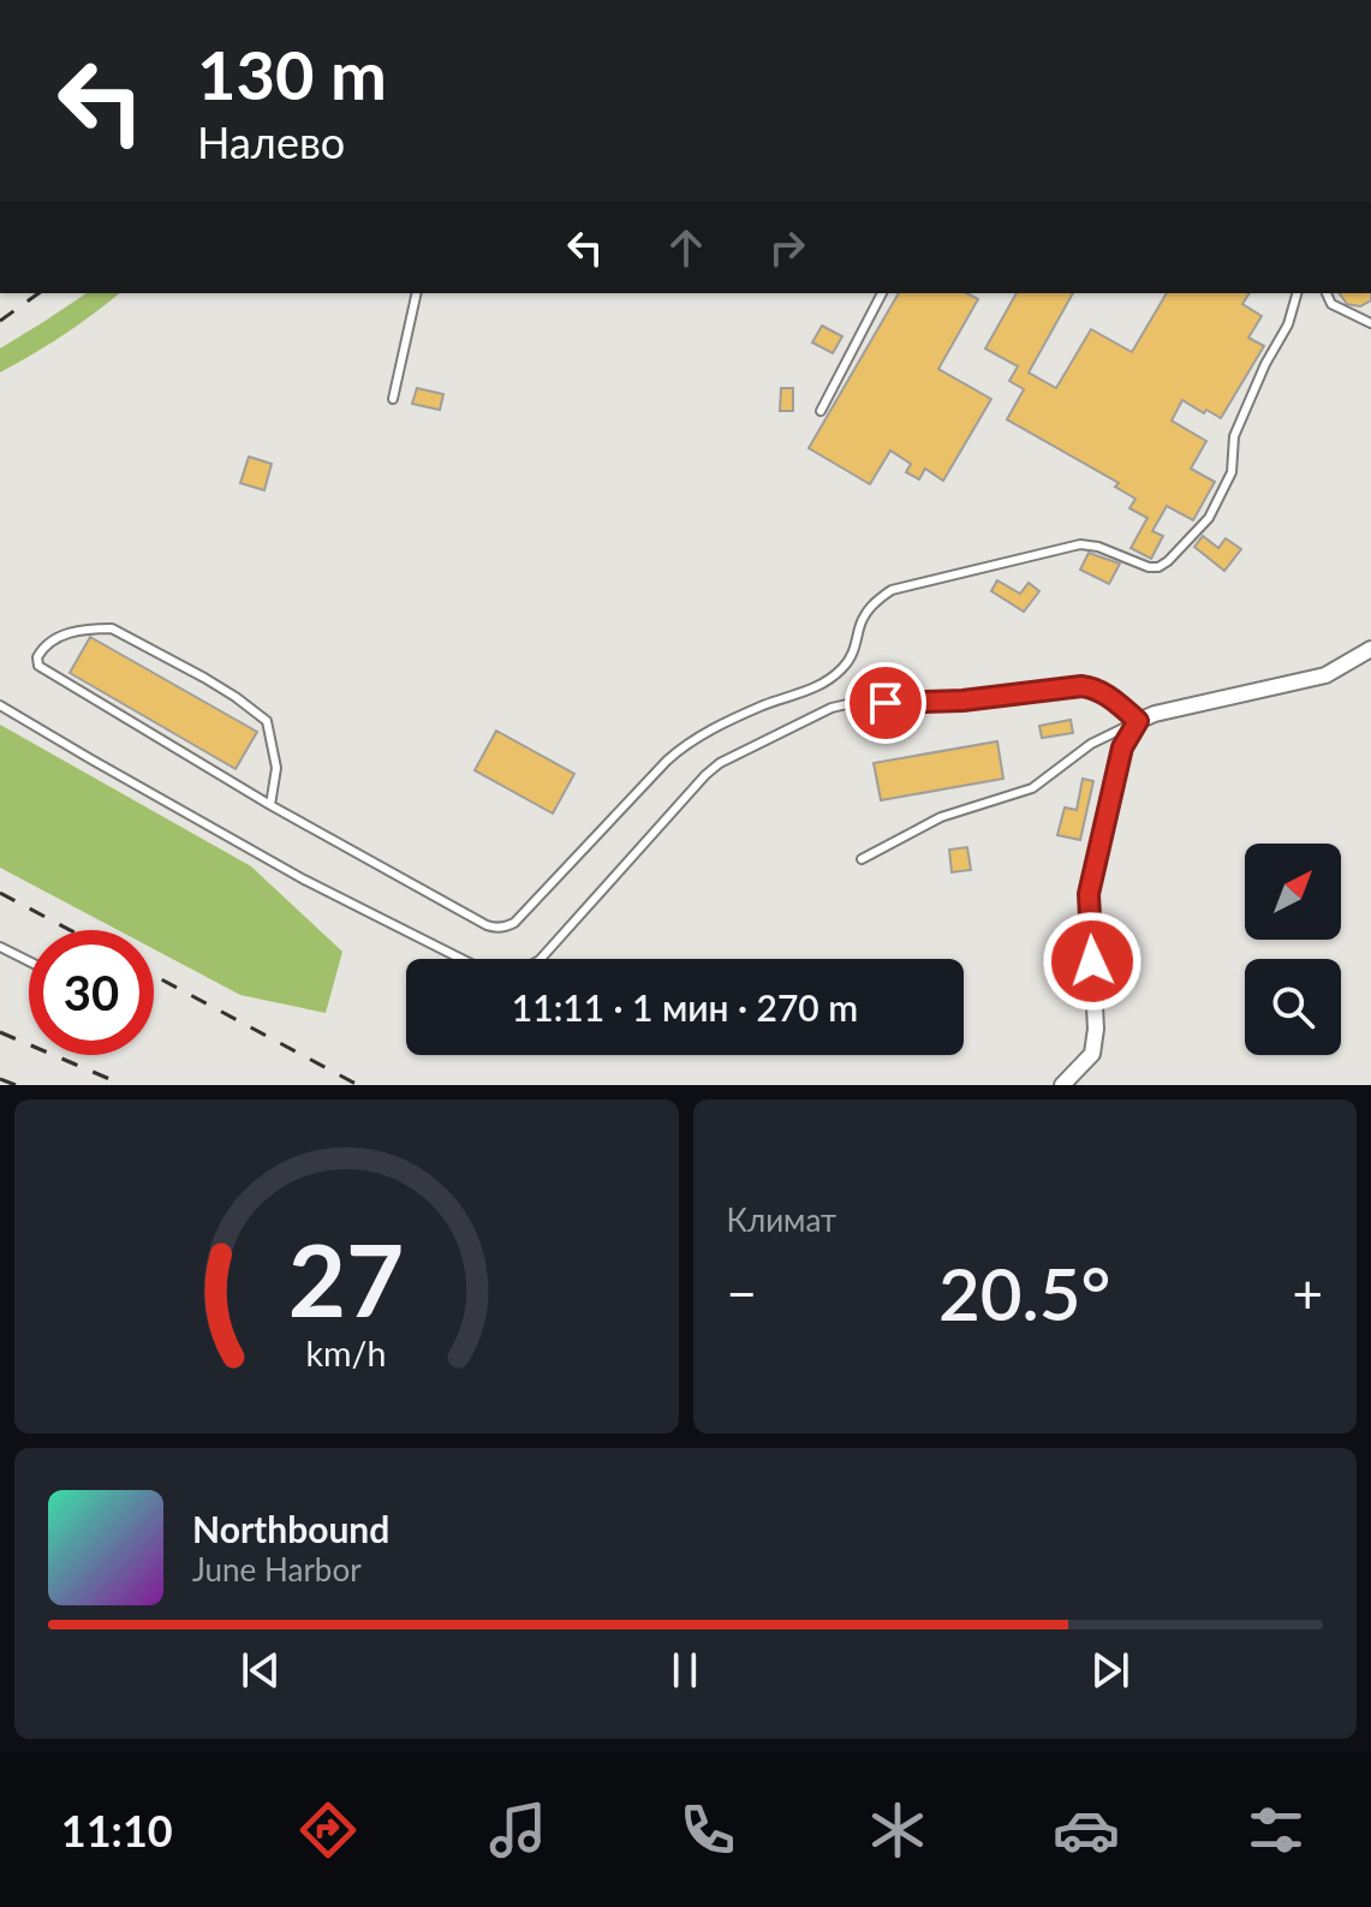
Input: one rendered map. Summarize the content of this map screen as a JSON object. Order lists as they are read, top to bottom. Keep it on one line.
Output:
{"north":"top right","page":{"turn":["130 m","Налево"],"limit":"30","trip":"11:11 · 1 мин · 270 m","tile":"Климат","heat":["−","20.5°","+"],"song":["Northbound","June Harbor"],"tabs":"11:10","gauge":["27","km/h"]}}
